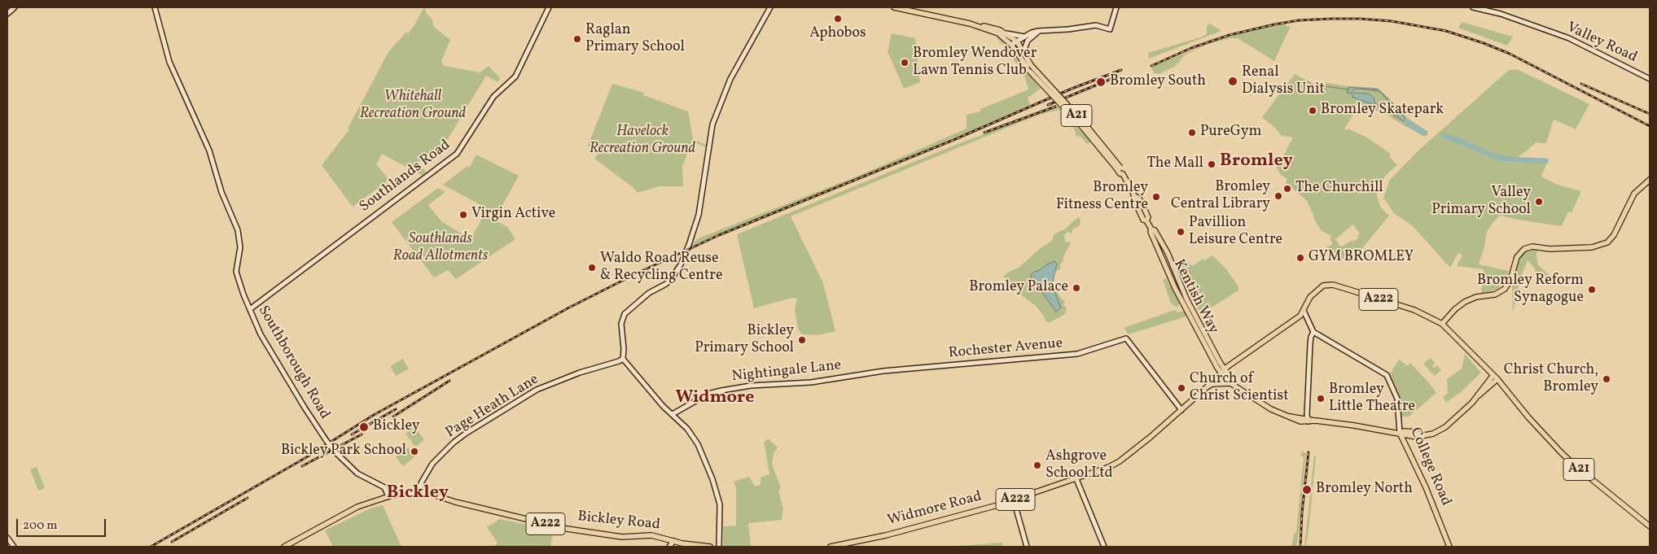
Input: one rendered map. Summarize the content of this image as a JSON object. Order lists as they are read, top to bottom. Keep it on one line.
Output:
{"streets":{"main road":["A21","Kentish Way","A222","College Road","Widmore Road","Bickley Road"],"street":["Valley Road","Southlands Road","Rochester Avenue","Southborough Road","Nightingale Lane","Page Heath Lane"]},"crossings":[["A21","Kentish Way"],["A21","A222"],["A21","College Road"],["A21","Widmore Road"],["Southlands Road","Southborough Road"],["Kentish Way","Widmore Road"],["A222","Southborough Road"],["A222","Page Heath Lane"],["A222","Widmore Road"],["A222","Bickley Road"],["Rochester Avenue","Nightingale Lane"],["Rochester Avenue","Widmore Road"],["Page Heath Lane","Bickley Road"]],"districts":["Bromley","Widmore","Bickley"],"parks":["Whitehall Recreation Ground","Havelock Recreation Ground","Southlands Road Allotments"],"places":["Aphobos","Raglan Primary School","Bromley Wendover Lawn Tennis Club","Renal Dialysis Unit","Bromley South","Bromley Skatepark","PureGym","The Mall","The Churchill","Bromley Central Library","Bromley Fitness Centre","Valley Primary School","Virgin Active","Pavillion Leisure Centre","GYM BROMLEY","Waldo Road Reuse & Recycling Centre","Bromley Palace","Bromley Reform Synagogue","Bickley Primary School","Christ Church, Bromley","Church of Christ Scientist","Bromley Little Theatre","Bickley","Bickley Park School","Ashgrove School Ltd","Bromley North"],"scale_bar":"200 m"}
